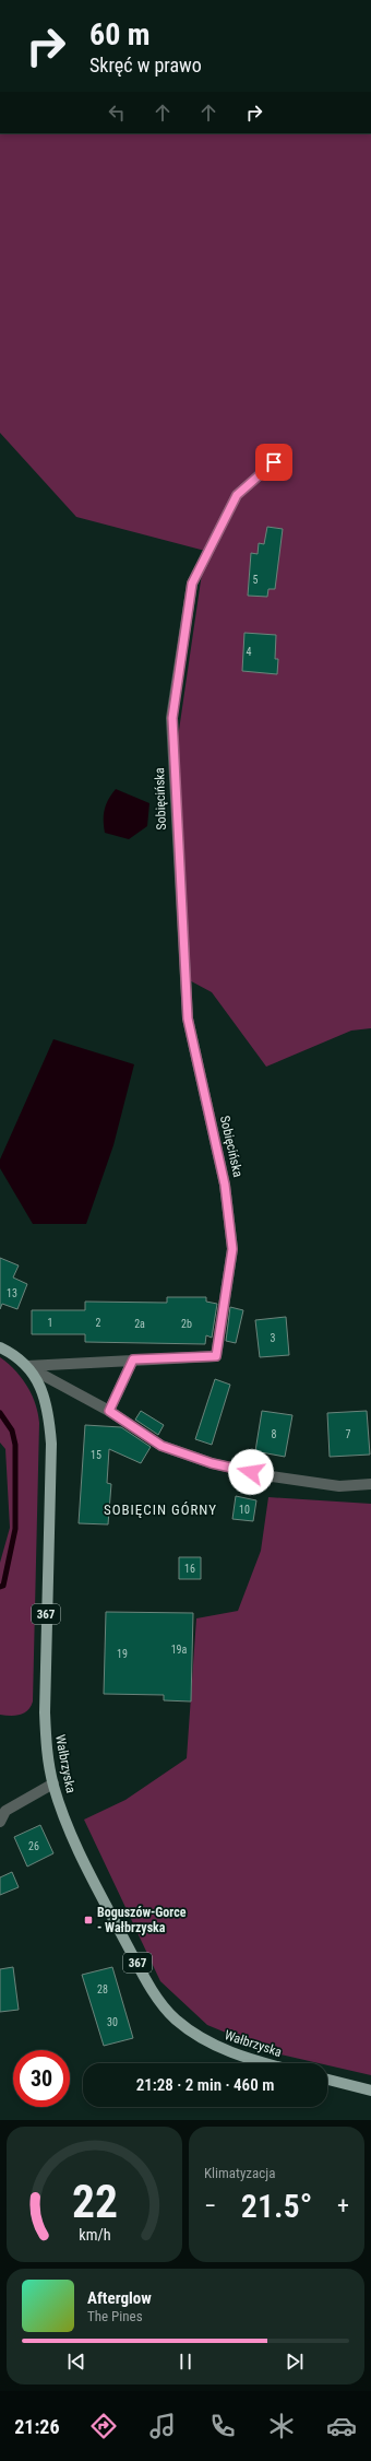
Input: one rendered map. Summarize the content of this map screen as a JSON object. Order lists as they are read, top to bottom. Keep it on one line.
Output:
{"streets":{"main road":["367","Wałbrzyska"],"street":["Sobięcińska"]},"crossings":[["Sobięcińska","Wałbrzyska"]],"districts":["SOBIĘCIN GÓRNY"],"places":{"transit":["Boguszów-Gorce - Wałbrzyska"]},"house_numbers":["5","4","13","1","2","2a","2b","3","8","7","15","10","16","19a","19","26","28","30"],"page":{"turn":["60 m","Skręć w prawo"],"limit":"30","trip":"21:28 · 2 min · 460 m","tile":"Klimatyzacja","heat":["−","21.5°","+"],"song":["Afterglow","The Pines"],"tabs":"21:26","gauge":["22","km/h"]}}
